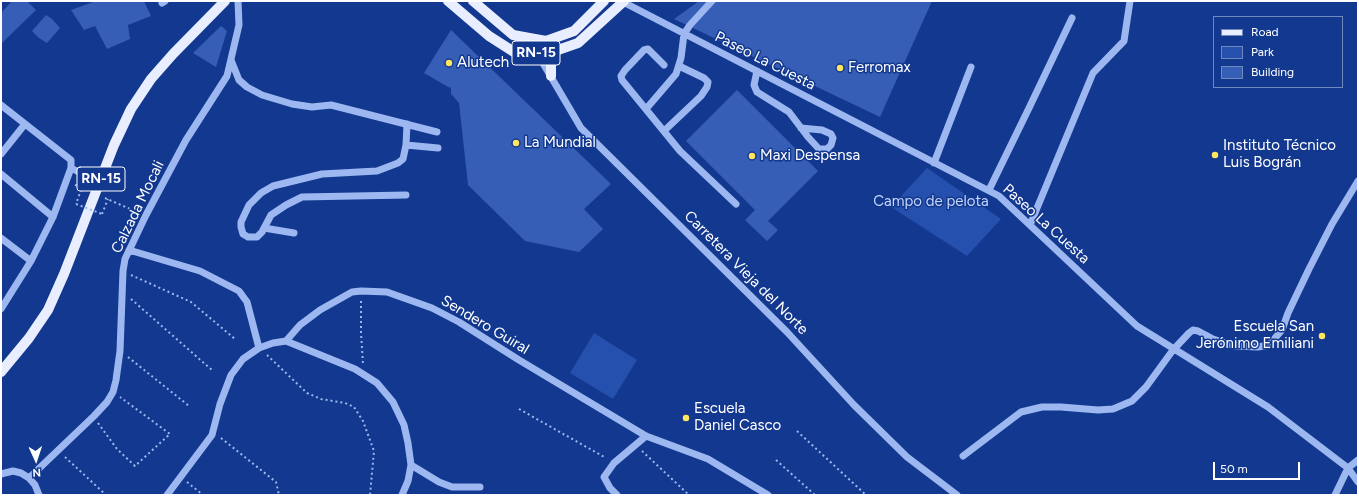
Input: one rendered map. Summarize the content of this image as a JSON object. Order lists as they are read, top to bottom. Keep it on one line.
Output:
{"streets":{"main road":["RN-15"],"street":["Paseo La Cuesta","Calzada Mocali","Carretera Vieja del Norte","Sendero Guiral"]},"crossings":[["RN-15","Paseo La Cuesta"],["RN-15","Carretera Vieja del Norte"]],"parks":["Campo de pelota"],"places":["Alutech","Ferromax","La Mundial","Instituto Técnico Luis Bográn","Maxi Despensa","Escuela San Jerónimo Emiliani","Escuela Daniel Casco"],"legend":["Road","Park","Building"],"scale_bar":"50 m","north":"bottom"}
